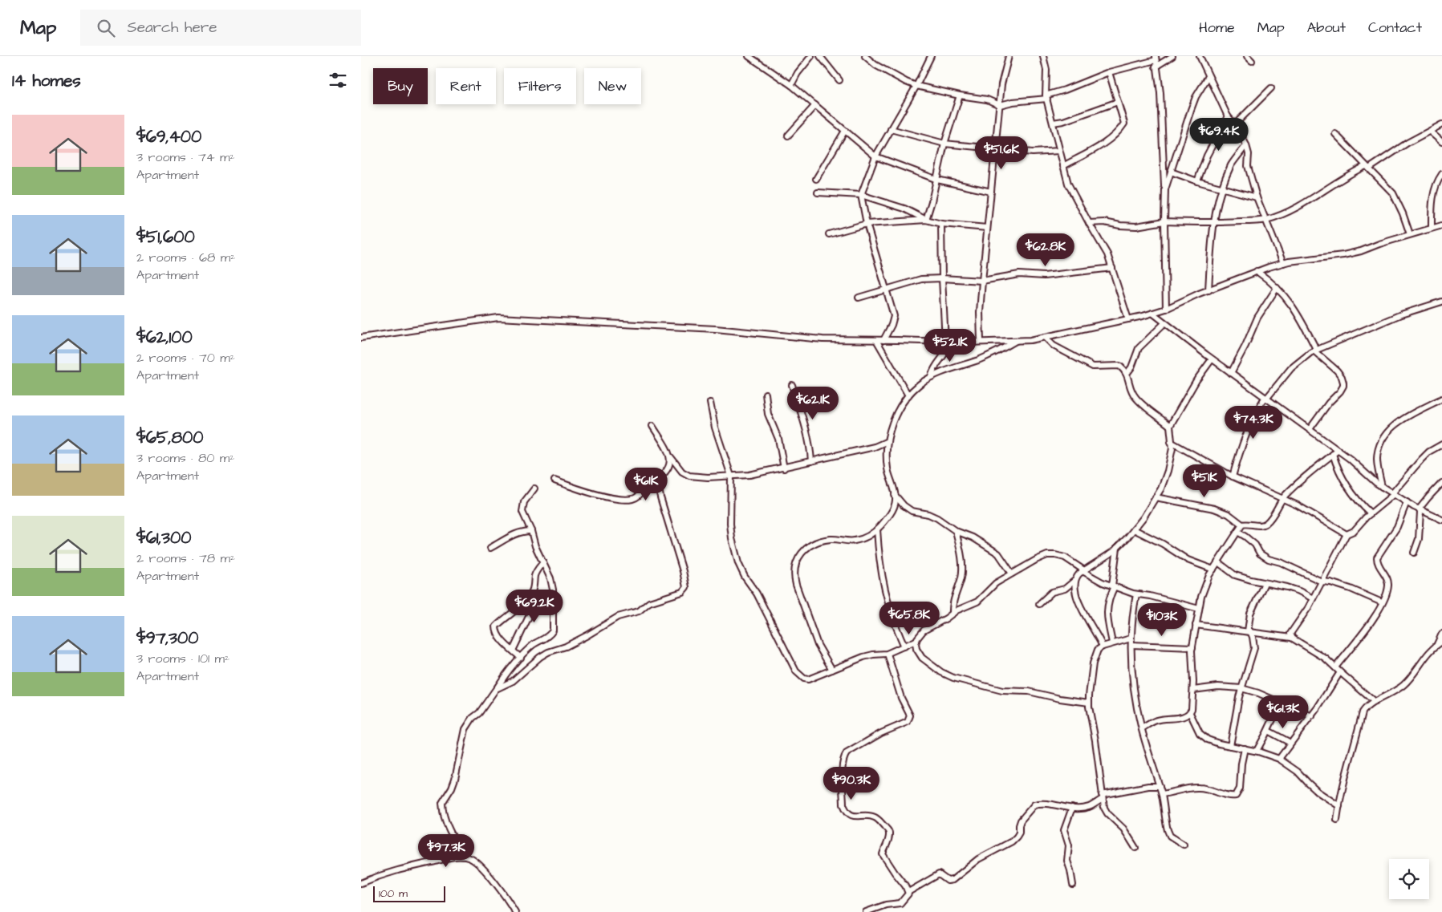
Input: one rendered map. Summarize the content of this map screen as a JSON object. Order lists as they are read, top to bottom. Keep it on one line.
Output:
{"scale_bar":"100 m","page":{"header":"Map","search":"Search here","nav":["Home","Map","About","Contact"],"heading":"14 homes","chip":["Buy","Rent","Filters","New"],"list":[{"name":"$69,400","note":"3 rooms · 74 m² · Apartment"},{"name":"$51,600","note":"2 rooms · 68 m² · Apartment"},{"name":"$62,100","note":"2 rooms · 70 m² · Apartment"},{"name":"$65,800","note":"3 rooms · 80 m² · Apartment"},{"name":"$61,300","note":"2 rooms · 78 m² · Apartment"},{"name":"$97,300","note":"3 rooms · 101 m² · Apartment"}],"price":["$69.4K","$51.6K","$62.8K","$52.1K","$62.1K","$74.3K","$51K","$61K","$69.2K","$65.8K","$103K","$61.3K","$90.3K","$97.3K"],"scale":"100 m"}}
